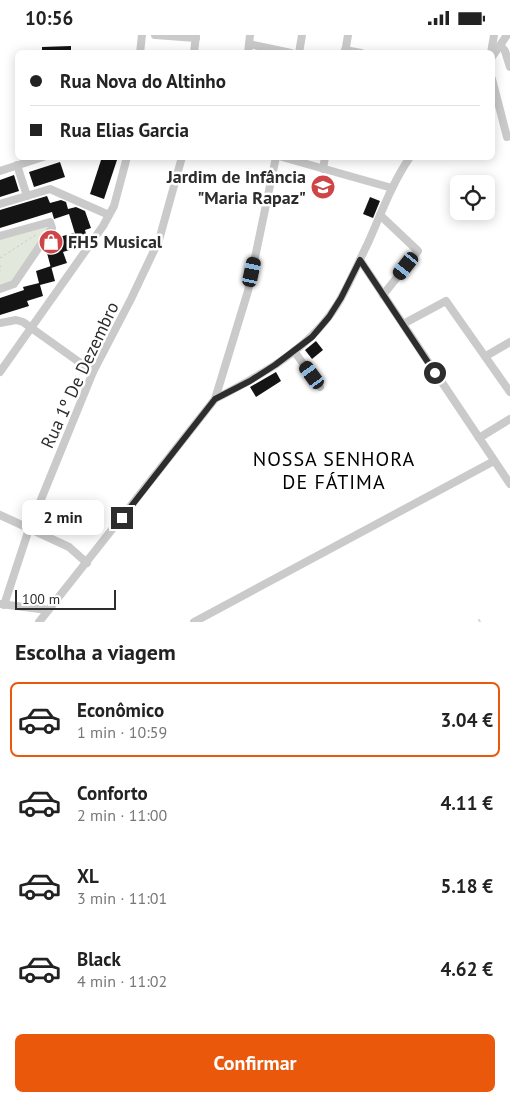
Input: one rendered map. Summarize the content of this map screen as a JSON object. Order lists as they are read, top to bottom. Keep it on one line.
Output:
{"streets":{"street":["Rua 1º De Dezembro"]},"districts":["NOSSA SENHORA DE FÁTIMA"],"places":{"school or university":["Jardim de Infância \"Maria Rapaz\""],"shop":["FH5 Musical"]},"scale_bar":"100 m","page":{"status":"10:56","banner":["Rua Nova do Altinho","Rua Elias Garcia"],"bubble":"2 min","scale":"100 m","heading":"Escolha a viagem","list":[{"name":"Econômico","note":"1 min · 10:59","value":"3.04 €"},{"name":"Conforto","note":"2 min · 11:00","value":"4.11 €"},{"name":"XL","note":"3 min · 11:01","value":"5.18 €"},{"name":"Black","note":"4 min · 11:02","value":"4.62 €"}],"buttons":"Confirmar"}}
